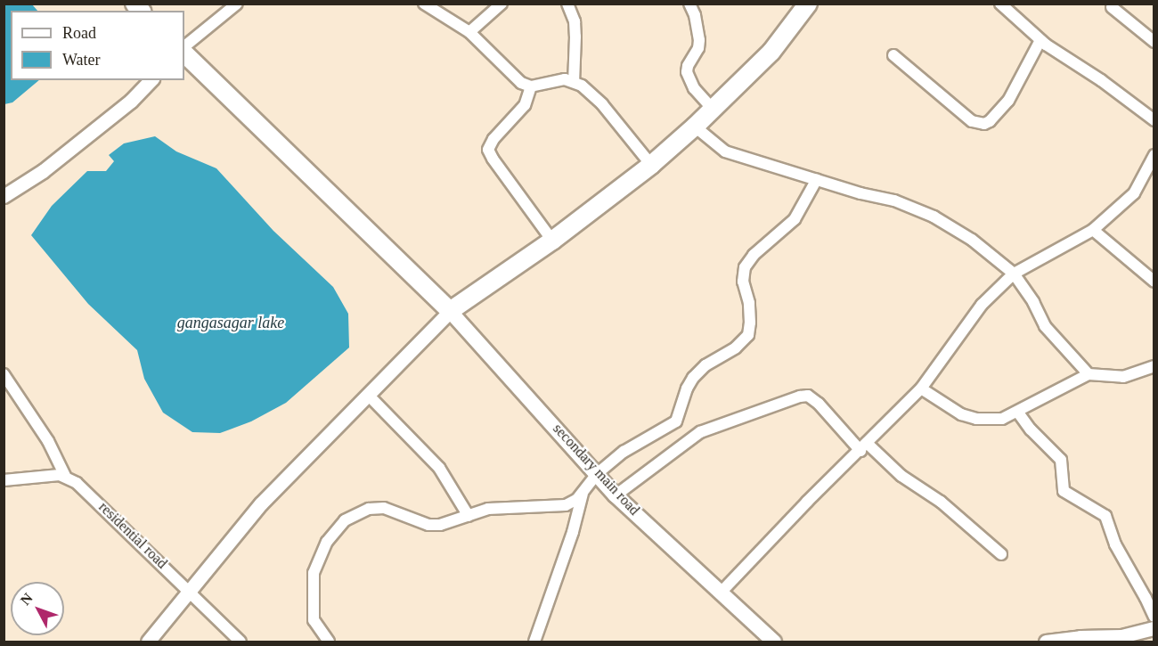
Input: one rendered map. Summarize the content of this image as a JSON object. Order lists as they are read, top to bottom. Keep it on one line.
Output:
{"streets":{"main road":["secondary main road"],"street":["residential road"]},"water":["gangasagar lake"],"legend":["Road","Water"],"north":"top left"}
